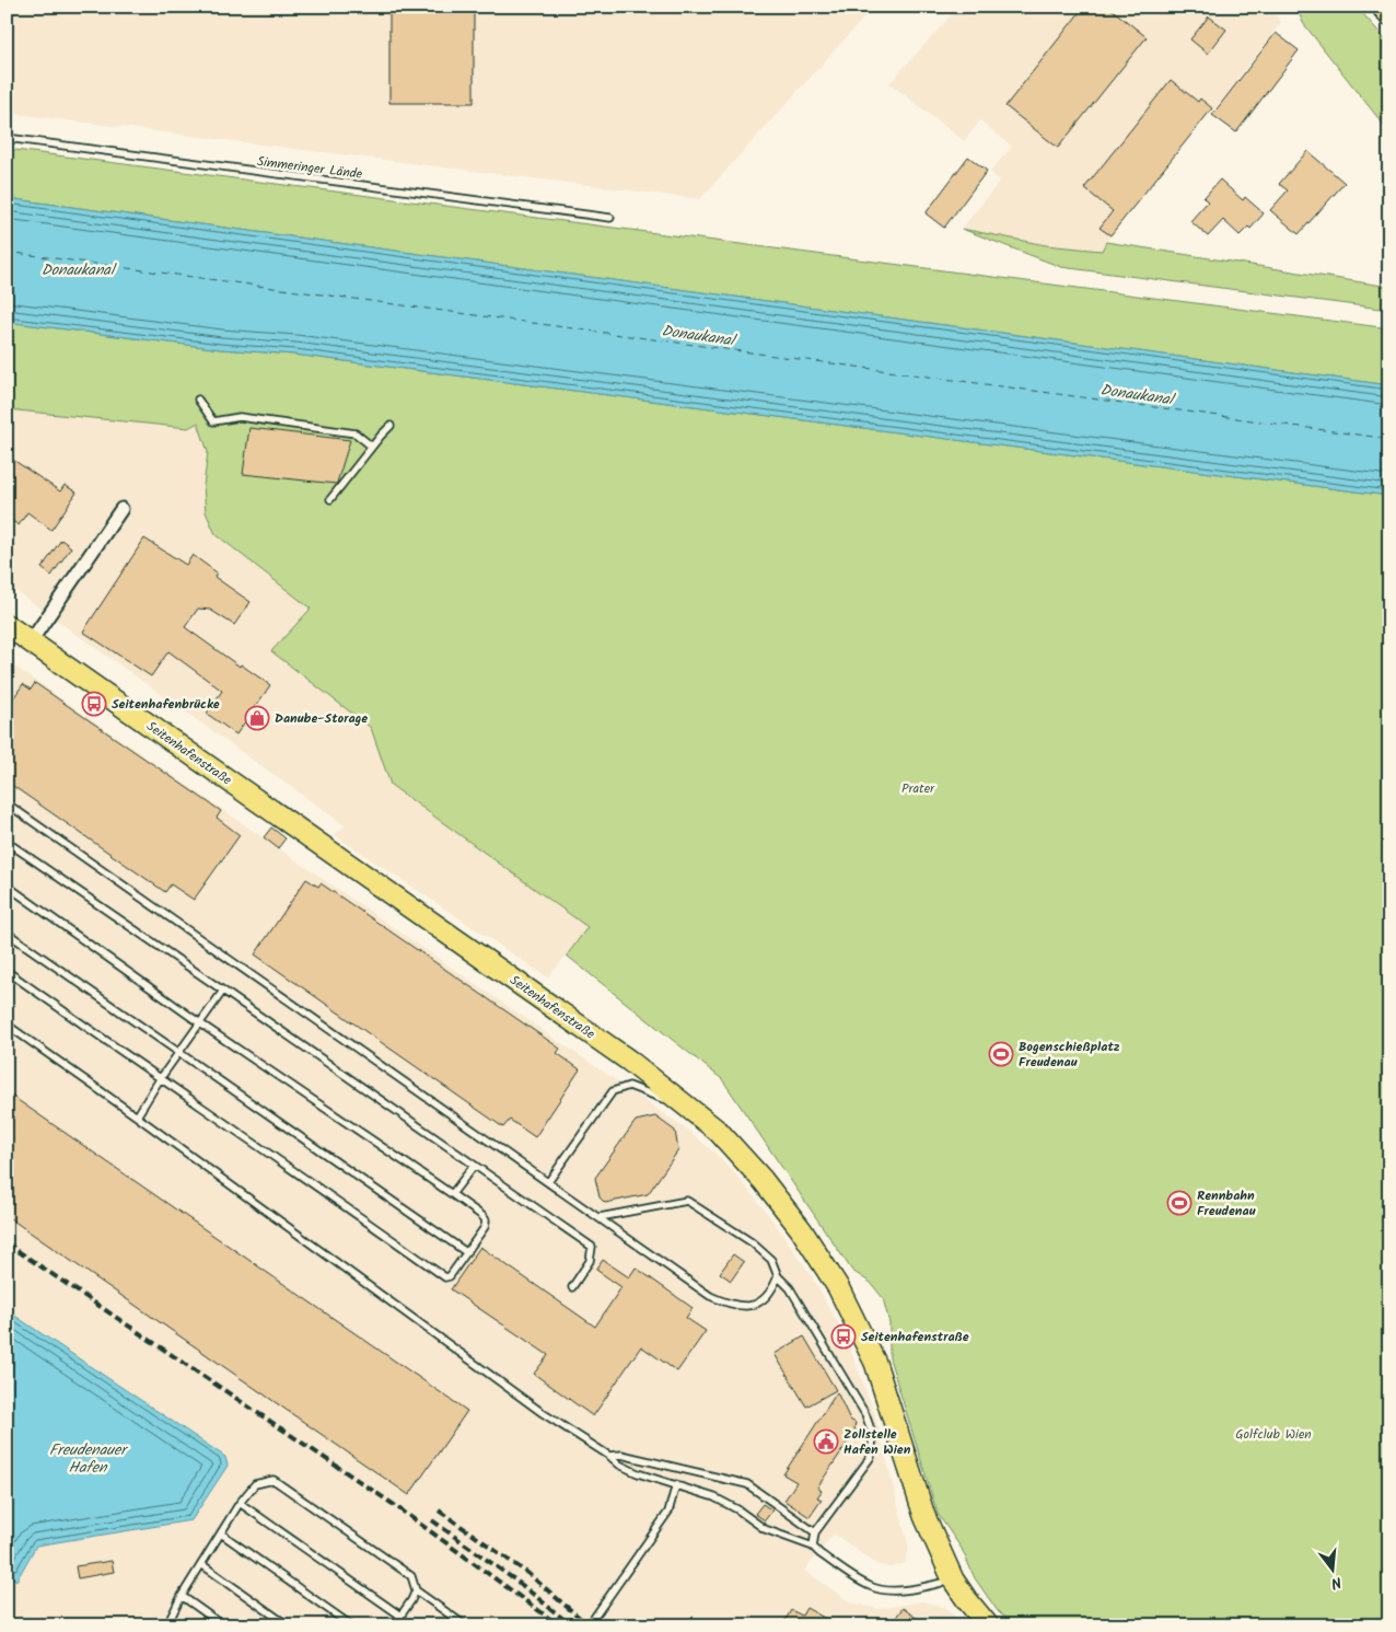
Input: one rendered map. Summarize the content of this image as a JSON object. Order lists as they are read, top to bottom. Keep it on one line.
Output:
{"streets":{"main road":["Seitenhafenstraße"],"lane":["Simmeringer Lände"]},"water":["Donaukanal","Freudenauer Hafen"],"parks":["Prater","Golfclub Wien"],"places":{"bus stop":["Seitenhafenbrücke","Seitenhafenstraße"],"shop":["Danube-Storage"],"sports":["Bogenschießplatz Freudenau","Rennbahn Freudenau"],"public building":["Zollstelle Hafen Wien"]},"north":"bottom"}
